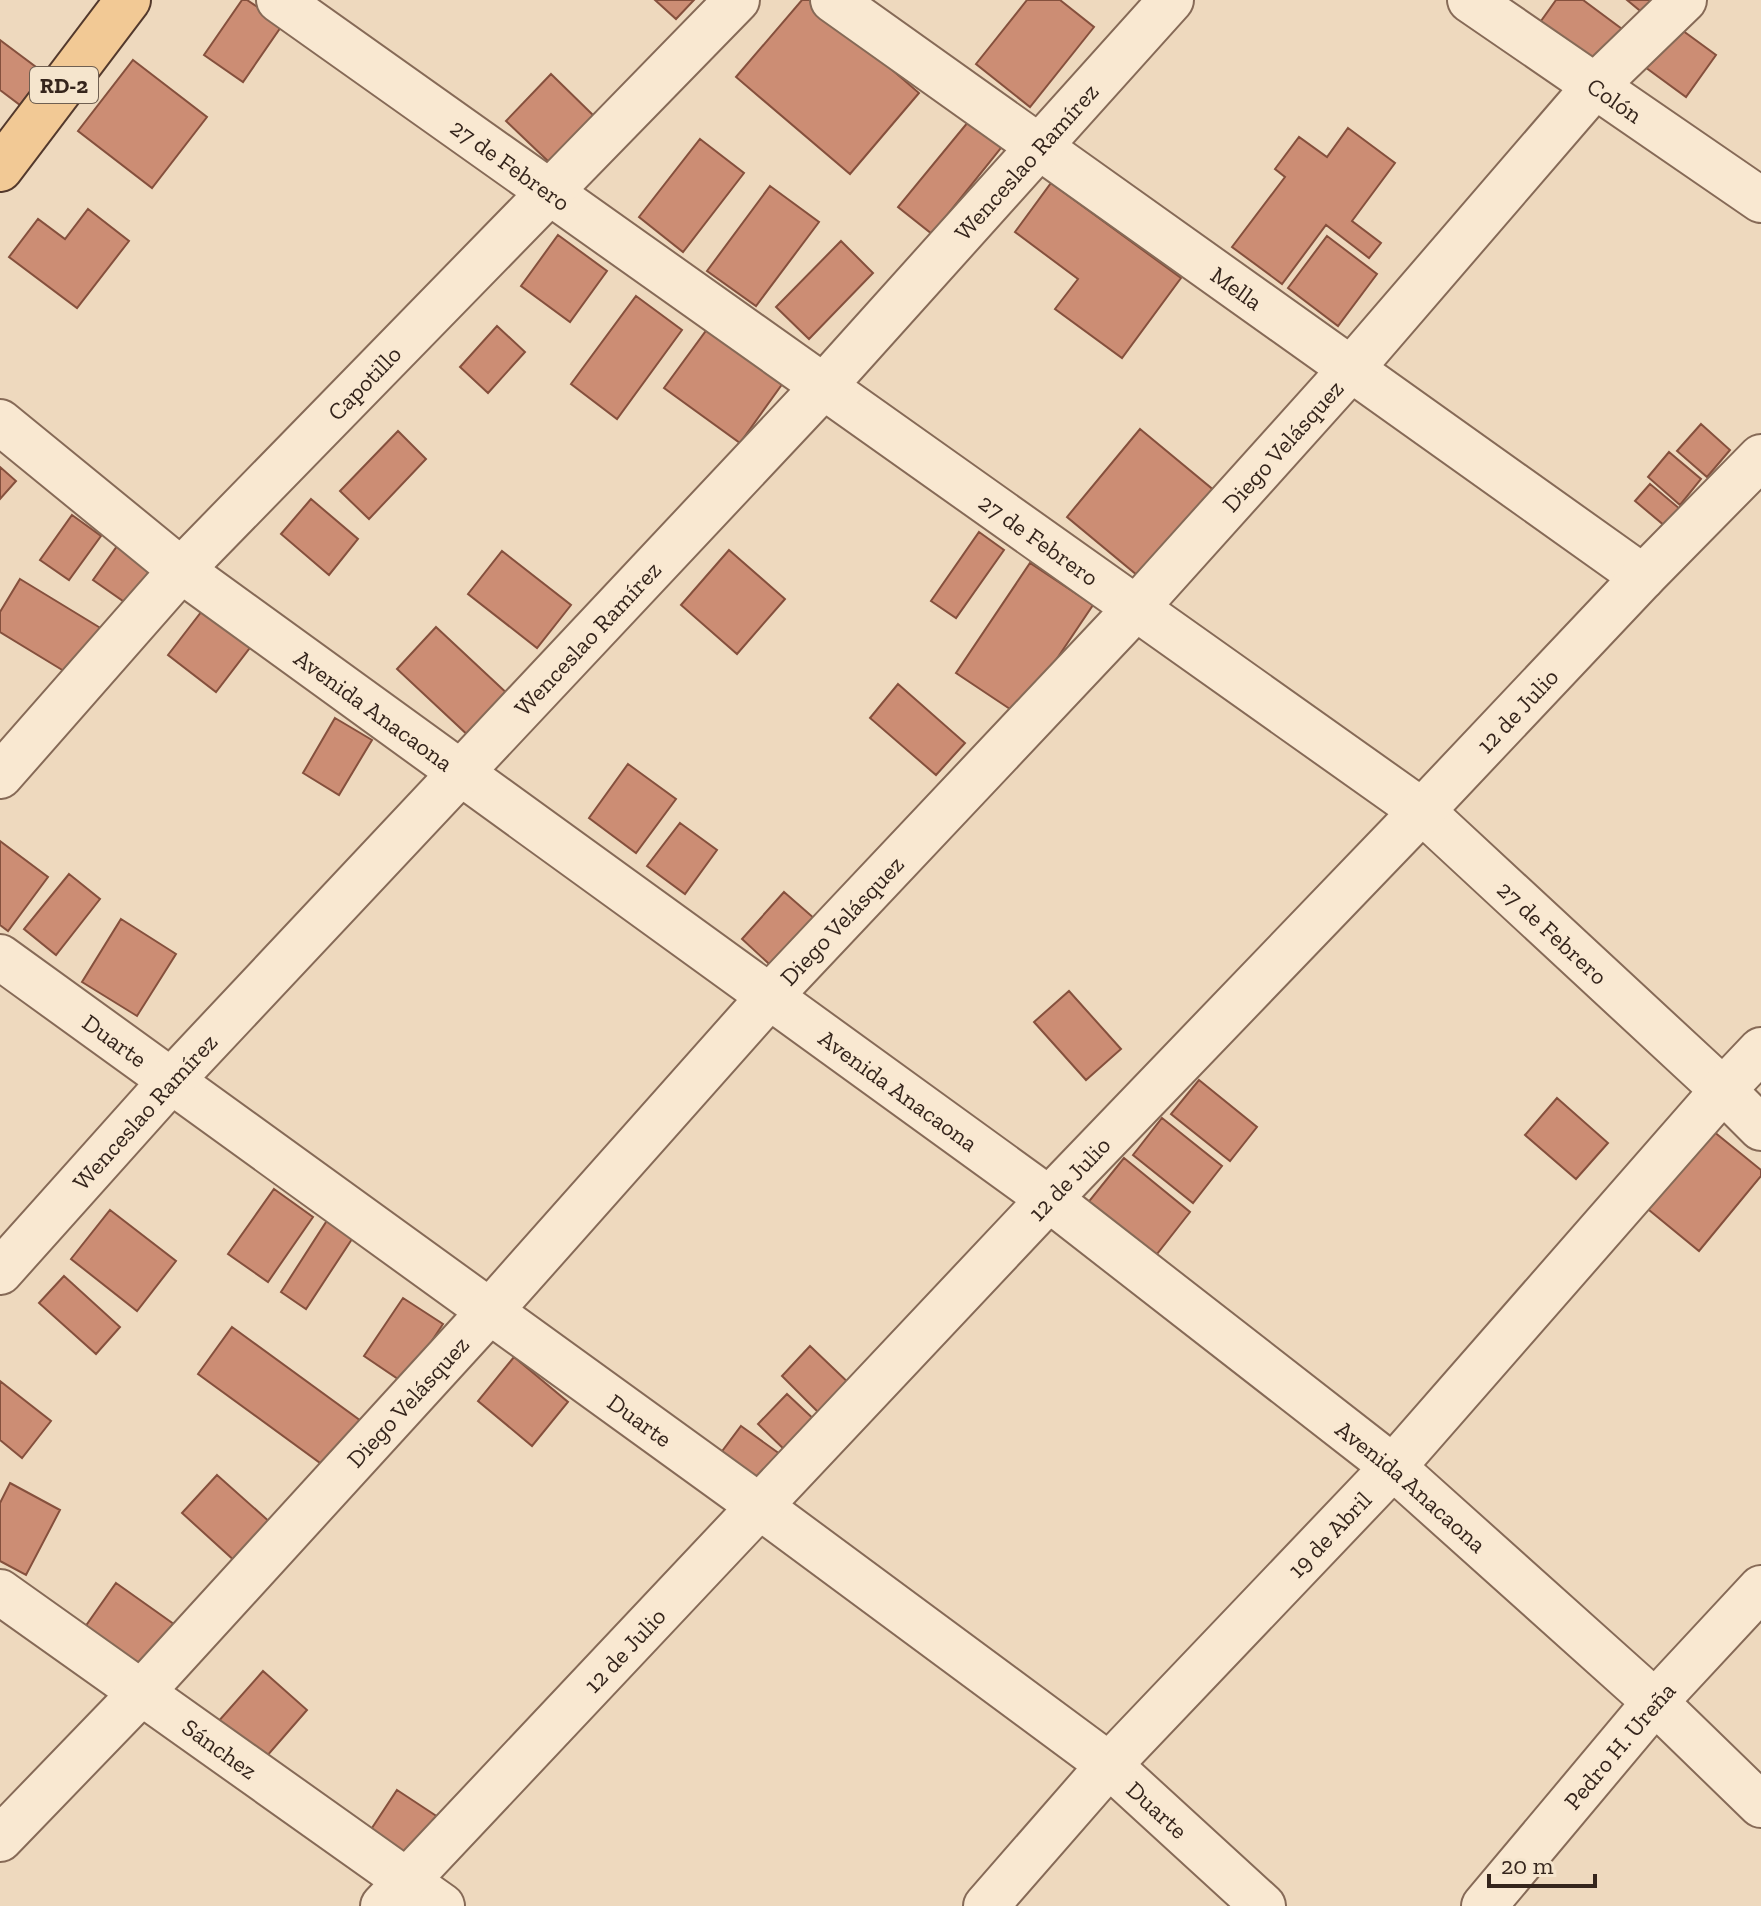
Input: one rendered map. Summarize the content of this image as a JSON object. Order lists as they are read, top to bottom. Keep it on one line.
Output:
{"streets":{"main road":["RD-2"],"street":["Colón","Wenceslao Ramírez","27 de Febrero","Mella","Capotillo","Diego Velásquez","12 de Julio","Avenida Anacaona","Duarte","19 de Abril","Pedro H. Ureña","Sánchez"]},"crossings":[["Colón","Diego Velásquez"],["Wenceslao Ramírez","27 de Febrero"],["Wenceslao Ramírez","Mella"],["Wenceslao Ramírez","Avenida Anacaona"],["Wenceslao Ramírez","Duarte"],["27 de Febrero","Capotillo"],["27 de Febrero","Diego Velásquez"],["27 de Febrero","12 de Julio"],["27 de Febrero","19 de Abril"],["Mella","Diego Velásquez"],["Mella","12 de Julio"],["Capotillo","Avenida Anacaona"],["Diego Velásquez","Avenida Anacaona"],["Diego Velásquez","Duarte"],["Diego Velásquez","Sánchez"],["12 de Julio","Avenida Anacaona"],["12 de Julio","Duarte"],["12 de Julio","Sánchez"],["Avenida Anacaona","19 de Abril"],["Avenida Anacaona","Pedro H. Ureña"],["Duarte","19 de Abril"]],"scale_bar":"20 m"}
